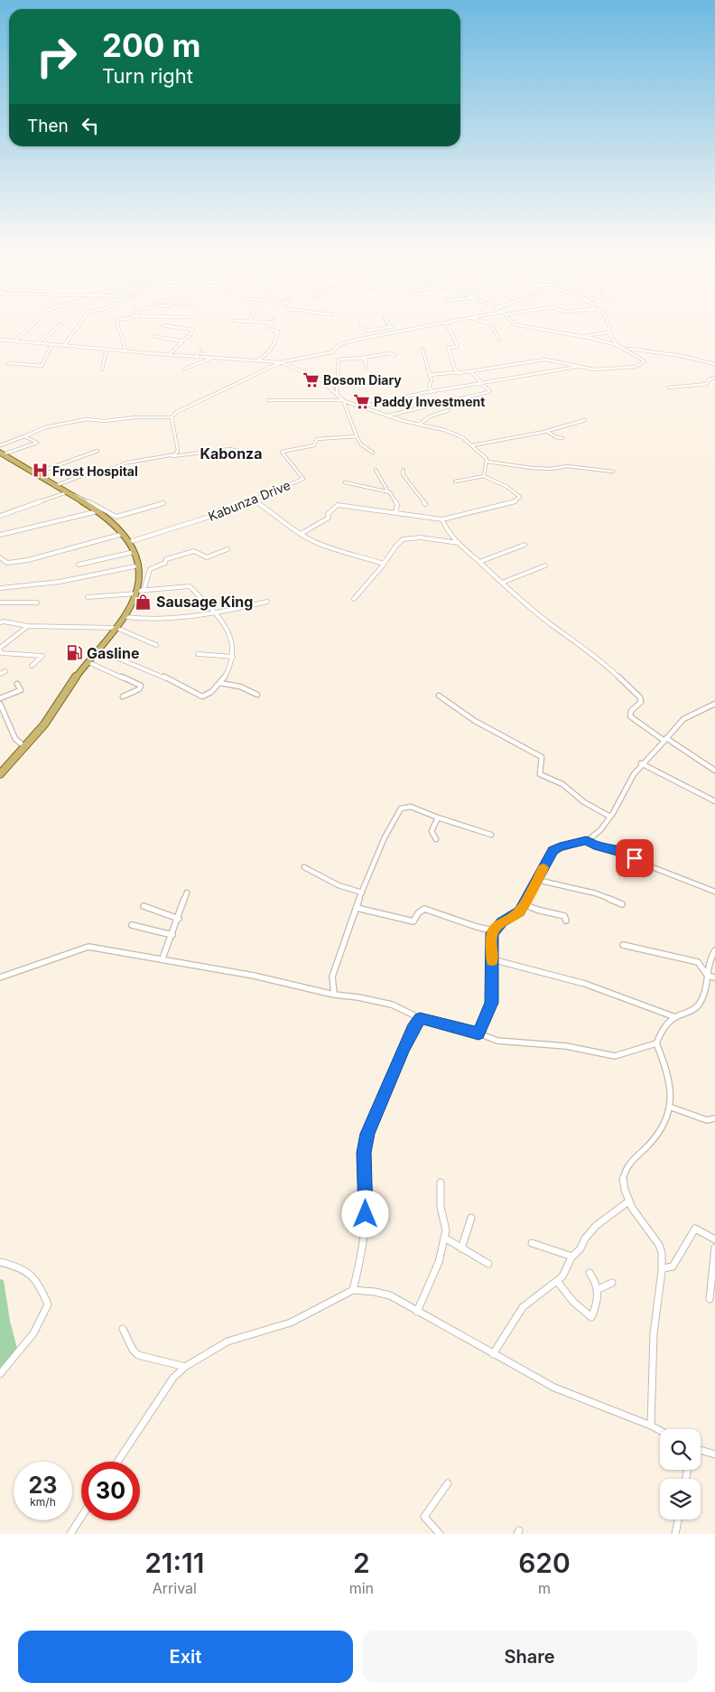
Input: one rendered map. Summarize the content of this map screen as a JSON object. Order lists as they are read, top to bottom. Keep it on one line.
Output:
{"streets":{"street":["Kabunza Drive"]},"districts":["Kabonza"],"places":{"supermarket":["Bosom Diary","Paddy Investment"],"hospital":["Frost Hospital"],"shop":["Sausage King"],"fuel station":["Gasline"]},"page":{"turn":["200 m","Turn right"],"then":"Then","speed":"23 km/h","limit":"30","eta":["21:11","Arrival","2","min","620","m"],"buttons":["Exit","Share"]}}
